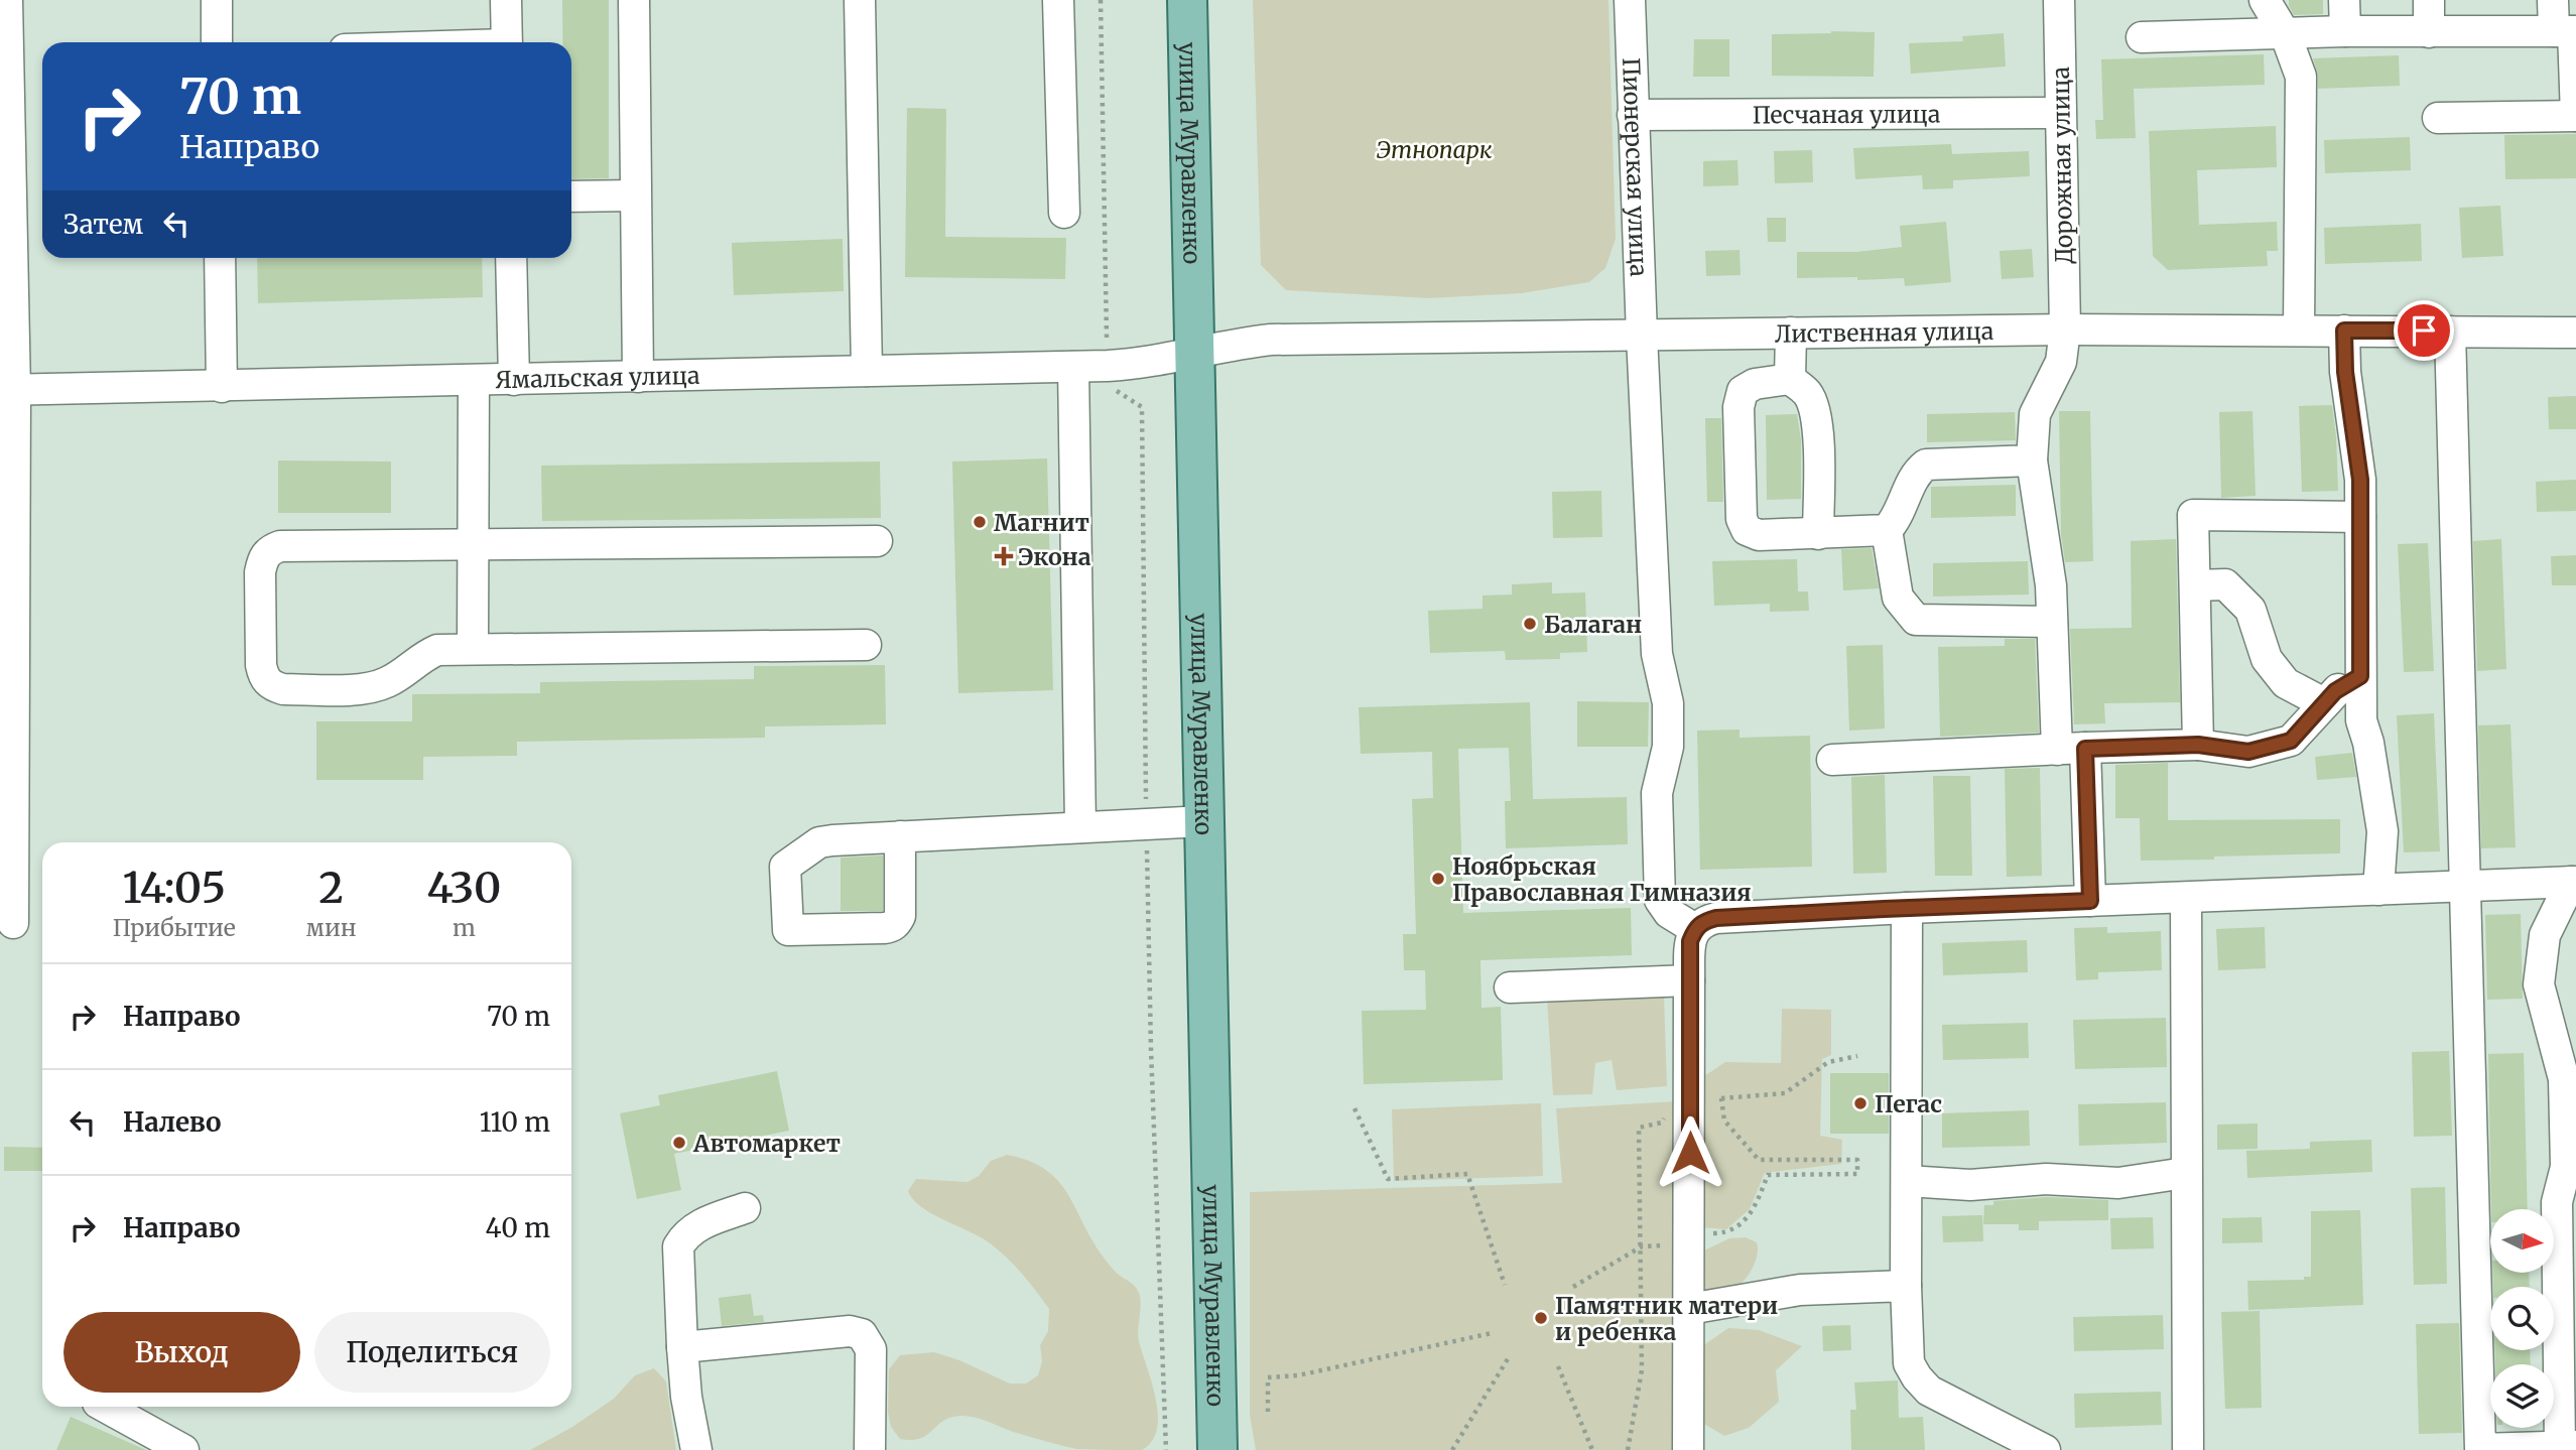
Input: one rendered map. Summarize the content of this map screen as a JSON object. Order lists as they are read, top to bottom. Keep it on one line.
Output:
{"streets":{"main road":["улица Муравленко"],"street":["Песчаная улица","Дорожная улица","Пионерская улица","Лиственная улица","Ямальская улица"]},"crossings":[["Песчаная улица","Дорожная улица"],["Песчаная улица","Пионерская улица"],["улица Муравленко","Лиственная улица"],["улица Муравленко","Ямальская улица"],["Дорожная улица","Лиственная улица"],["Пионерская улица","Лиственная улица"],["Лиственная улица","Ямальская улица"]],"parks":["Этнопарк"],"places":{"other":["Магнит","Балаган","Ноябрьская Православная Гимназия","Пегас","Автомаркет","Памятник матери и ребенка"],"health":["Экона"]},"north":"right","page":{"turn":["70 m","Направо"],"then":"Затем","eta":["14:05","Прибытие","2","мин","430","m"],"list":[{"name":"Направо","value":"70 m"},{"name":"Налево","value":"110 m"},{"name":"Направо","value":"40 m"}],"buttons":["Выход","Поделиться"]}}
